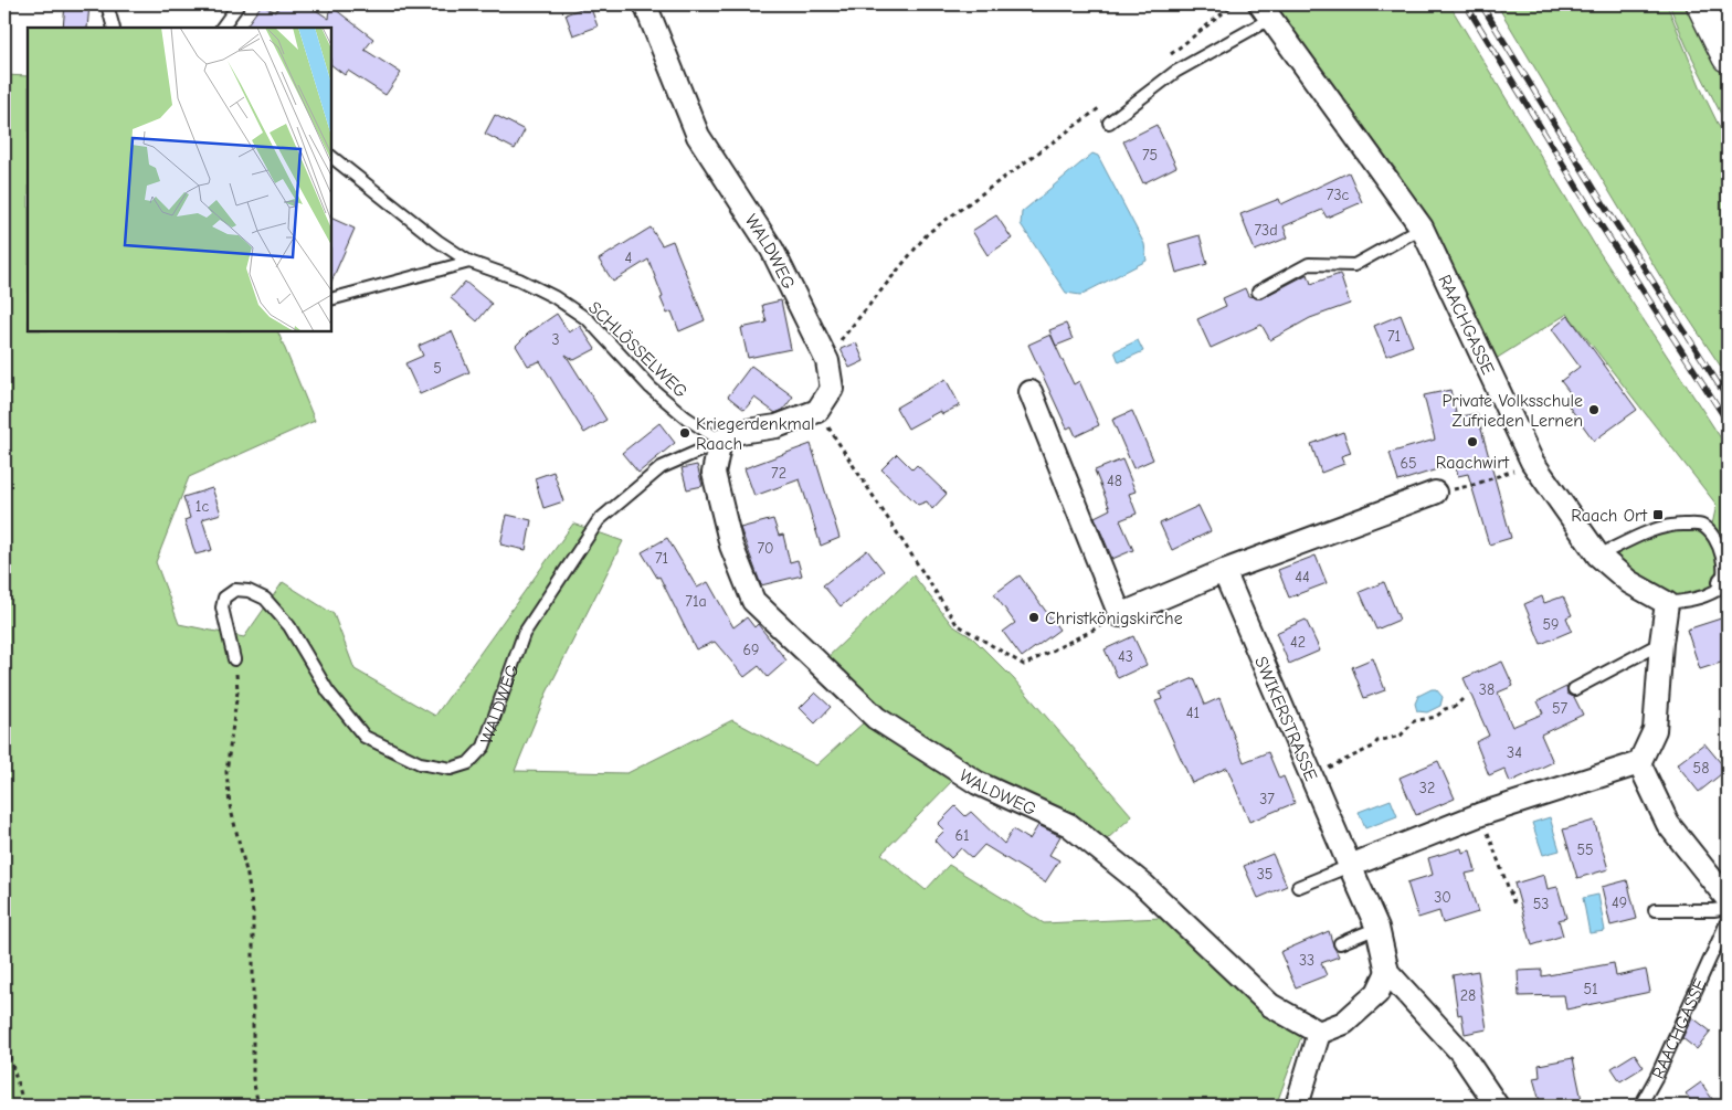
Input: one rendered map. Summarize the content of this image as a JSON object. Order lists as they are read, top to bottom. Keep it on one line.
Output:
{"streets":{"street":["WALDWEG","RAACHGASSE","SWIKERSTRASSE"],"lane":["SCHLÖSSELWEG"]},"crossings":[["WALDWEG","SCHLÖSSELWEG"]],"places":{"other":["Private Volksschule Zufrieden Lernen","Kriegerdenkmal Raach","Raachwirt","Christkönigskirche"],"transit":["Raach Ort"]},"house_numbers":["75","73c","73d","4","71","3","5","65","72","48","1c","70","71","44","71a","59","42","69","43","38","57","41","34","58","32","37","61","55","35","30","49","53","33","51","28"]}
